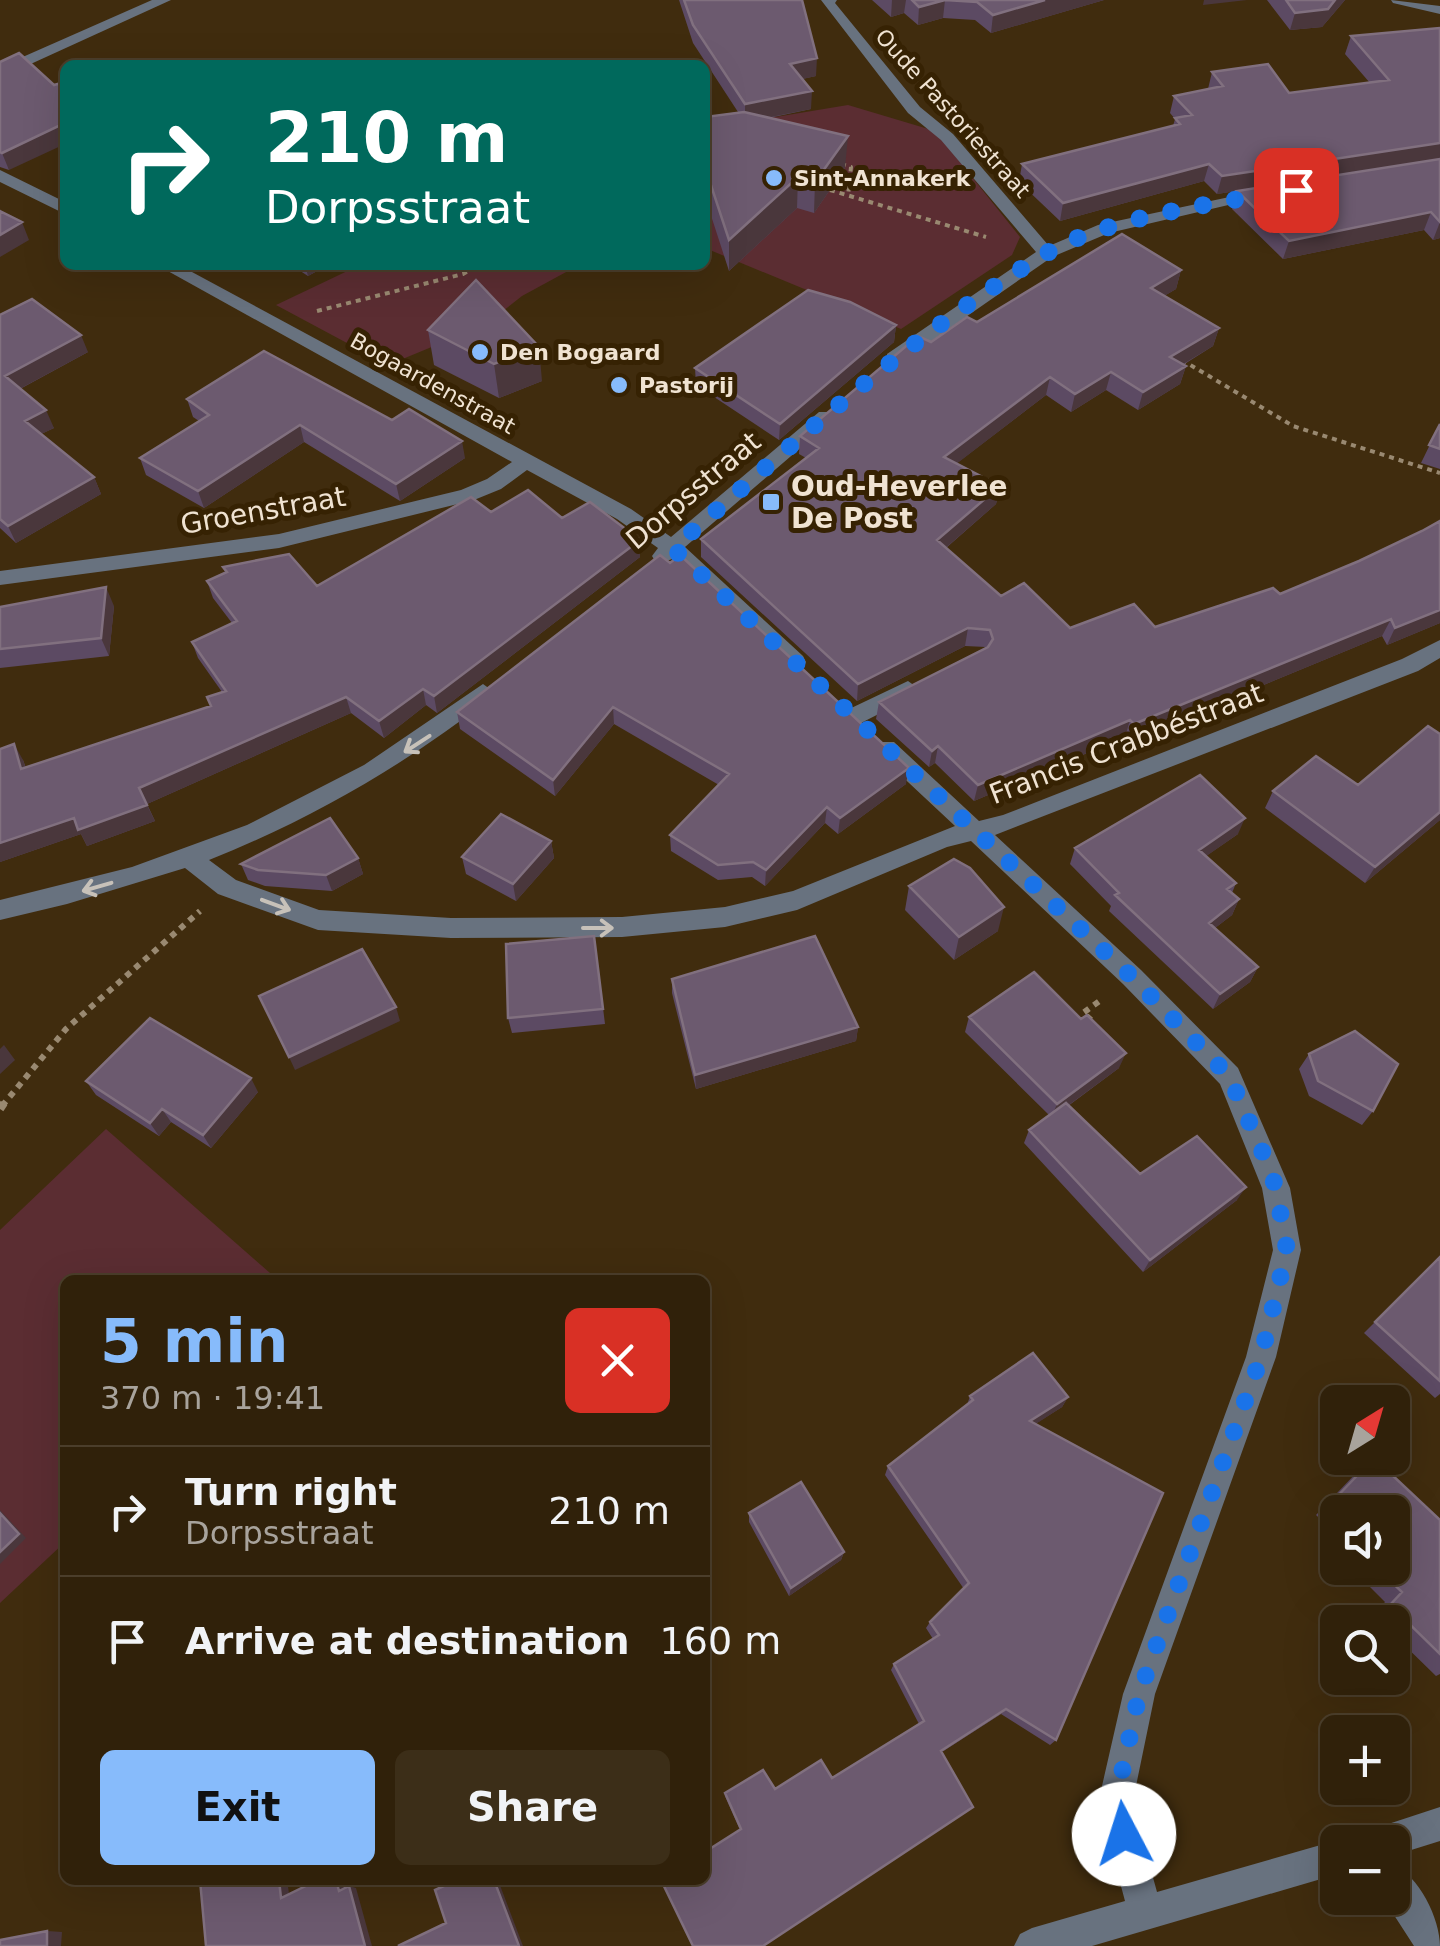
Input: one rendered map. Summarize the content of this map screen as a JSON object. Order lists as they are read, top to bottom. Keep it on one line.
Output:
{"streets":{"street":["Oude Pastoriestraat","Bogaardenstraat","Dorpsstraat","Groenstraat","Francis Crabbéstraat"]},"crossings":[["Bogaardenstraat","Dorpsstraat"],["Bogaardenstraat","Groenstraat"]],"one_way":["Francis Crabbéstraat"],"places":{"other":["Sint-Annakerk","Den Bogaard","Pastorij"],"transit":["Oud-Heverlee De Post"]},"north":"top right","page":{"turn":["210 m","Dorpsstraat"],"heading":["5 min","370 m · 19:41"],"map_buttons":["+","−"],"list":[{"name":"Turn right","note":"Dorpsstraat","value":"210 m"},{"name":"Arrive at destination","value":"160 m"}],"buttons":["Exit","Share"]}}
